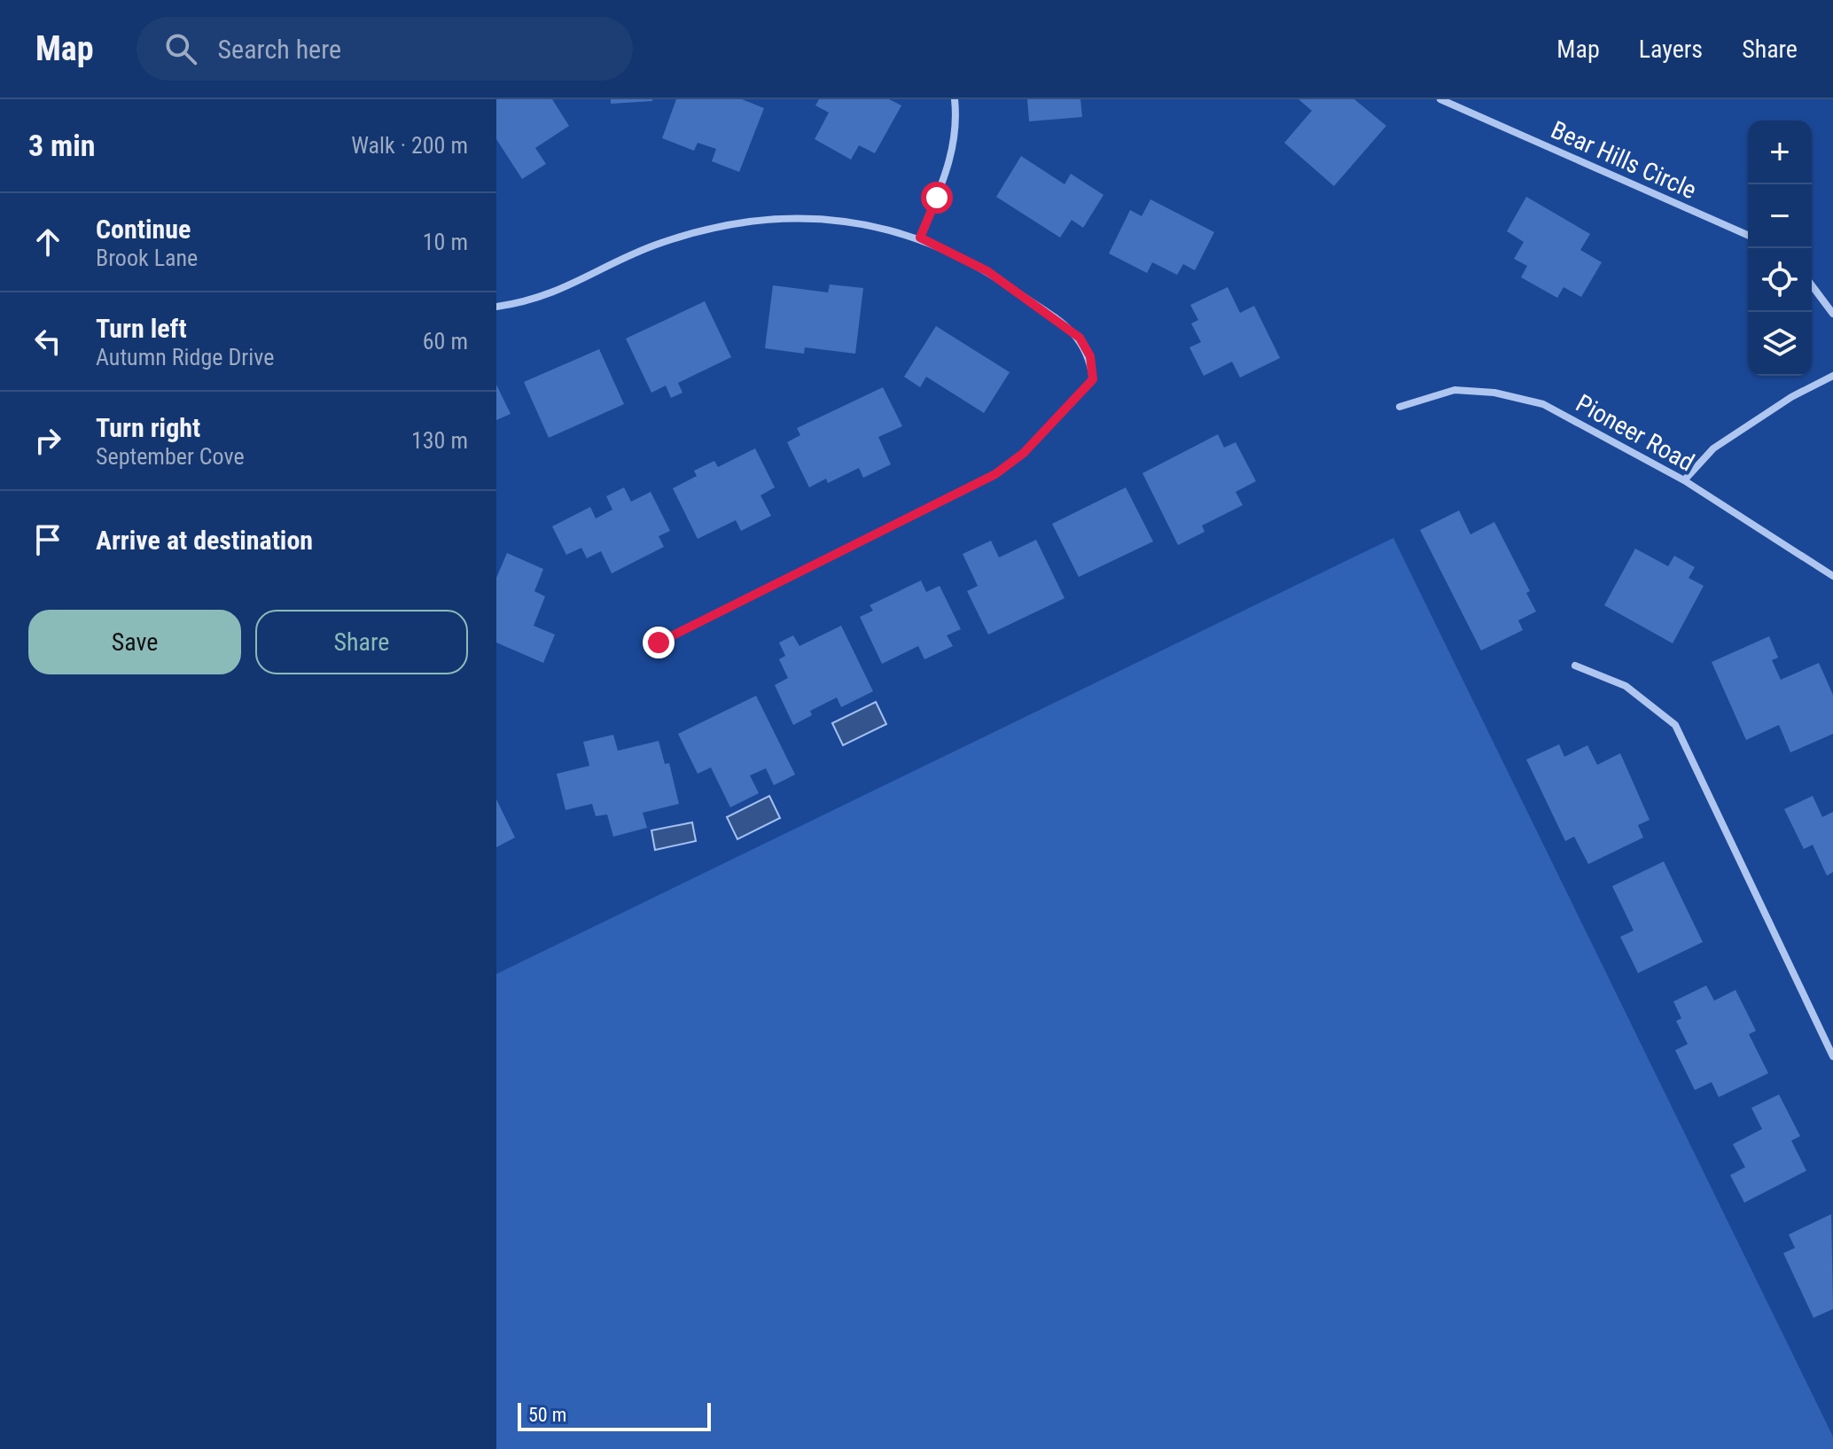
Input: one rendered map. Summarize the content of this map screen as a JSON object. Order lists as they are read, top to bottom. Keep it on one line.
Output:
{"streets":{"street":["Bear Hills Circle","Pioneer Road"]},"scale_bar":"50 m","page":{"header":"Map","search":"Search here","nav":["Map","Layers","Share"],"heading":["3 min","Walk · 200 m"],"map_buttons":["+","−"],"list":[["Continue","Brook Lane","10 m"],["Turn left","Autumn Ridge Drive","60 m"],["Turn right","September Cove","130 m"],"Arrive at destination"],"buttons":["Save","Share"],"scale":"50 m"}}
